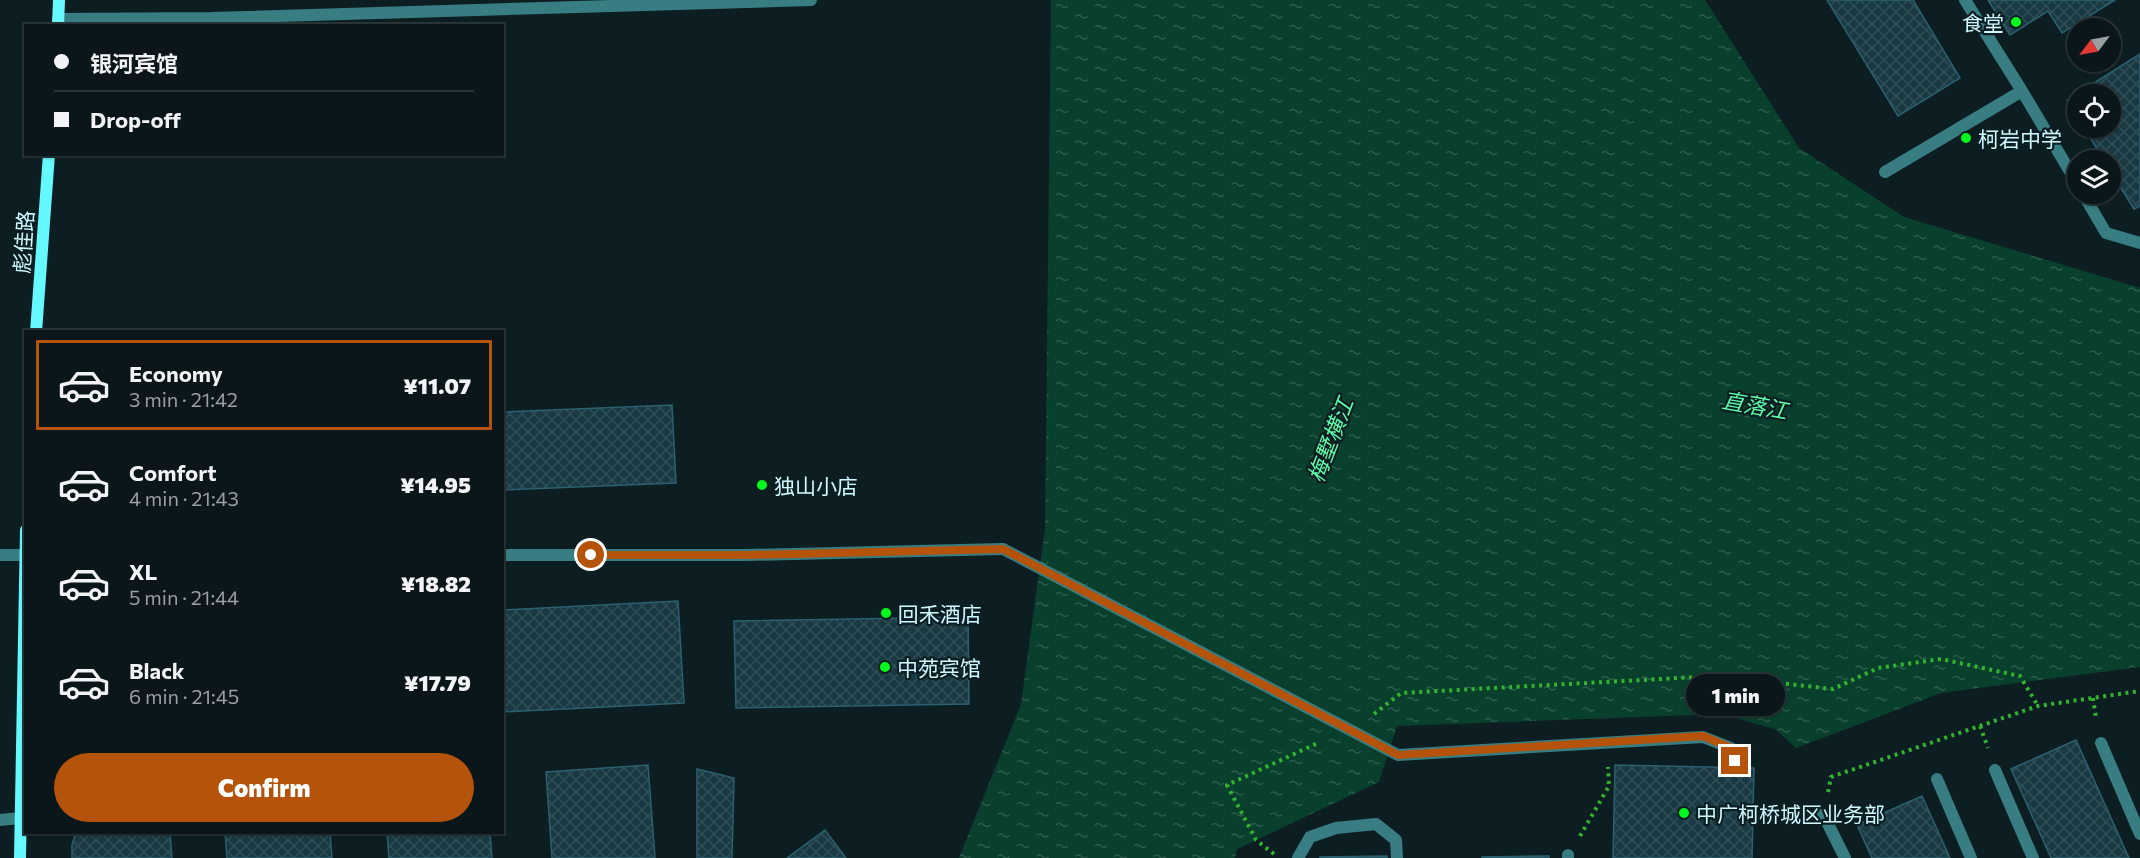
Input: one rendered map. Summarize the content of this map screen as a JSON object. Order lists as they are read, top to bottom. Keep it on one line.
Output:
{"streets":{"street":["彪佳路"]},"water":["直落江","梅墅横江"],"places":["食堂","柯岩中学","独山小店","回禾酒店","中苑宾馆","中广柯桥城区业务部"],"north":"bottom left","page":{"banner":["银河宾馆","Drop-off"],"list":[{"name":"Economy","note":"3 min · 21:42","value":"¥11.07"},{"name":"Comfort","note":"4 min · 21:43","value":"¥14.95"},{"name":"XL","note":"5 min · 21:44","value":"¥18.82"},{"name":"Black","note":"6 min · 21:45","value":"¥17.79"}],"bubble":"1 min","buttons":"Confirm"}}
